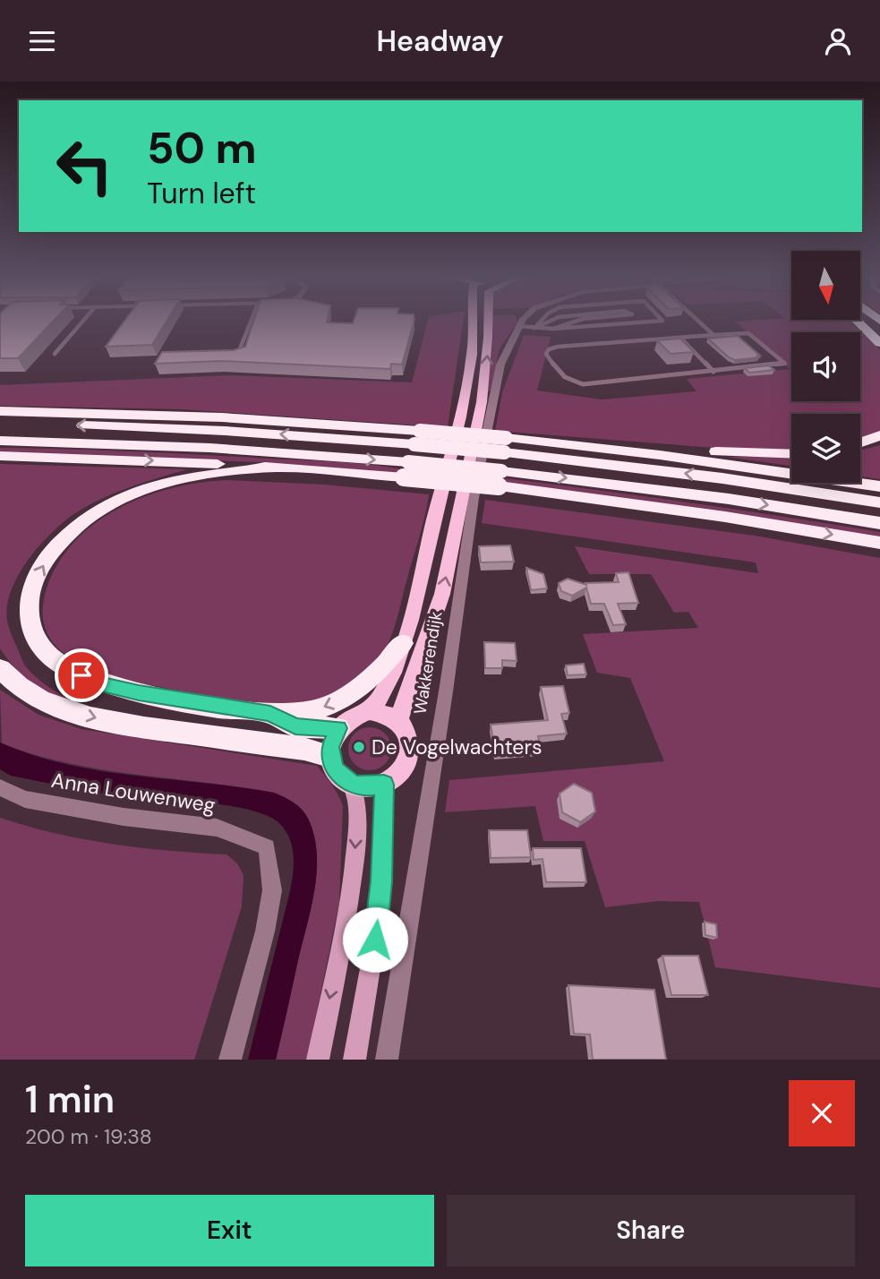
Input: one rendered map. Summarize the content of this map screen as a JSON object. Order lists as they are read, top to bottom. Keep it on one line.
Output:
{"streets":{"main road":["Wakkerendijk"],"street":["Anna Louwenweg"]},"places":["De Vogelwachters"],"north":"bottom","page":{"header":"Headway","turn":["50 m","Turn left"],"heading":["1 min","200 m · 19:38"],"buttons":["Exit","Share"]}}
